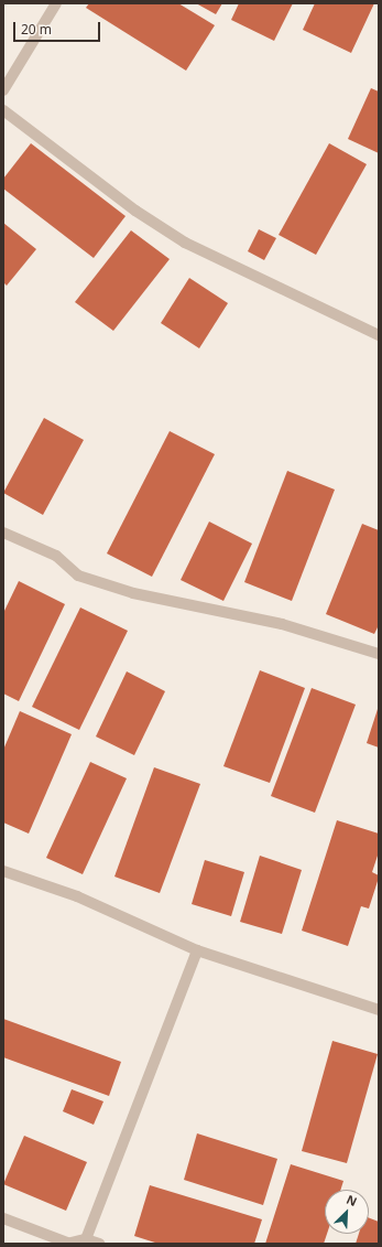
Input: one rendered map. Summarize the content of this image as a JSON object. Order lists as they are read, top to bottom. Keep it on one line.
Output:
{"scale_bar":"20 m","north":"top right"}
